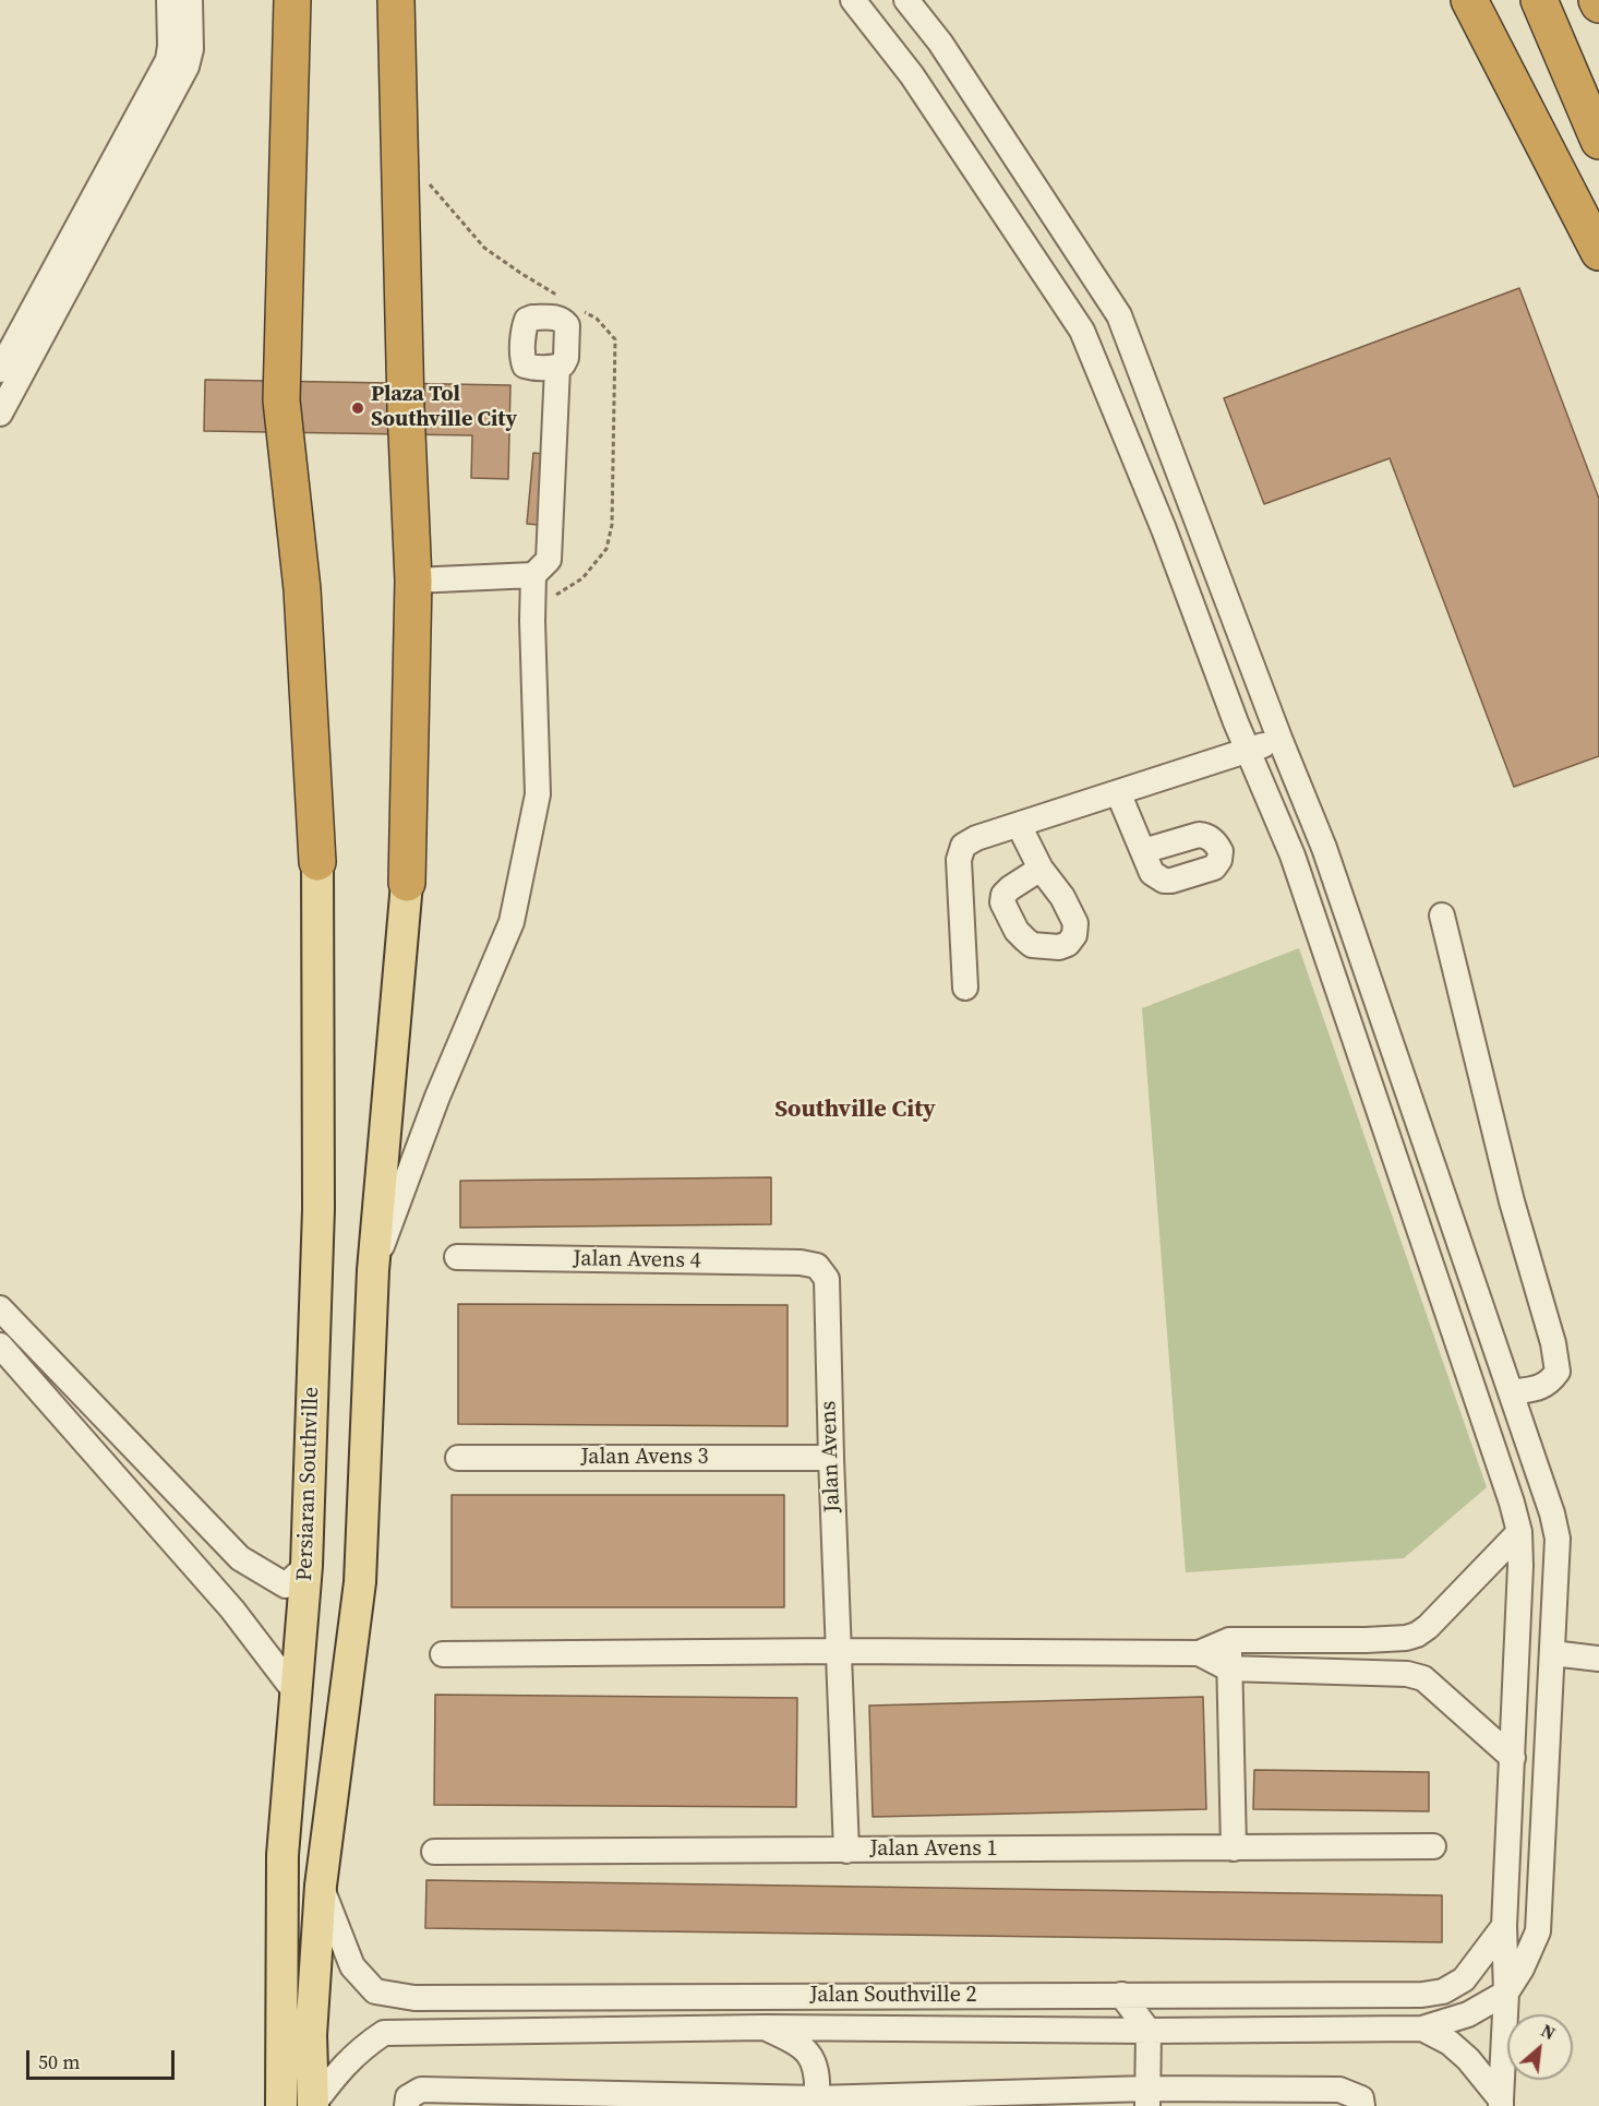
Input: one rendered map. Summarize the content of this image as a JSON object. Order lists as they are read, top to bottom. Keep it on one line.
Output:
{"streets":{"main road":["Persiaran Southville"],"street":["Jalan Avens 4","Jalan Avens","Jalan Avens 3","Jalan Avens 1","Jalan Southville 2"]},"crossings":[["Jalan Avens 4","Jalan Avens"],["Jalan Avens","Jalan Avens 3"],["Jalan Avens","Jalan Avens 1"]],"districts":["Southville City"],"places":["Plaza Tol Southville City"],"scale_bar":"50 m","north":"top right"}
